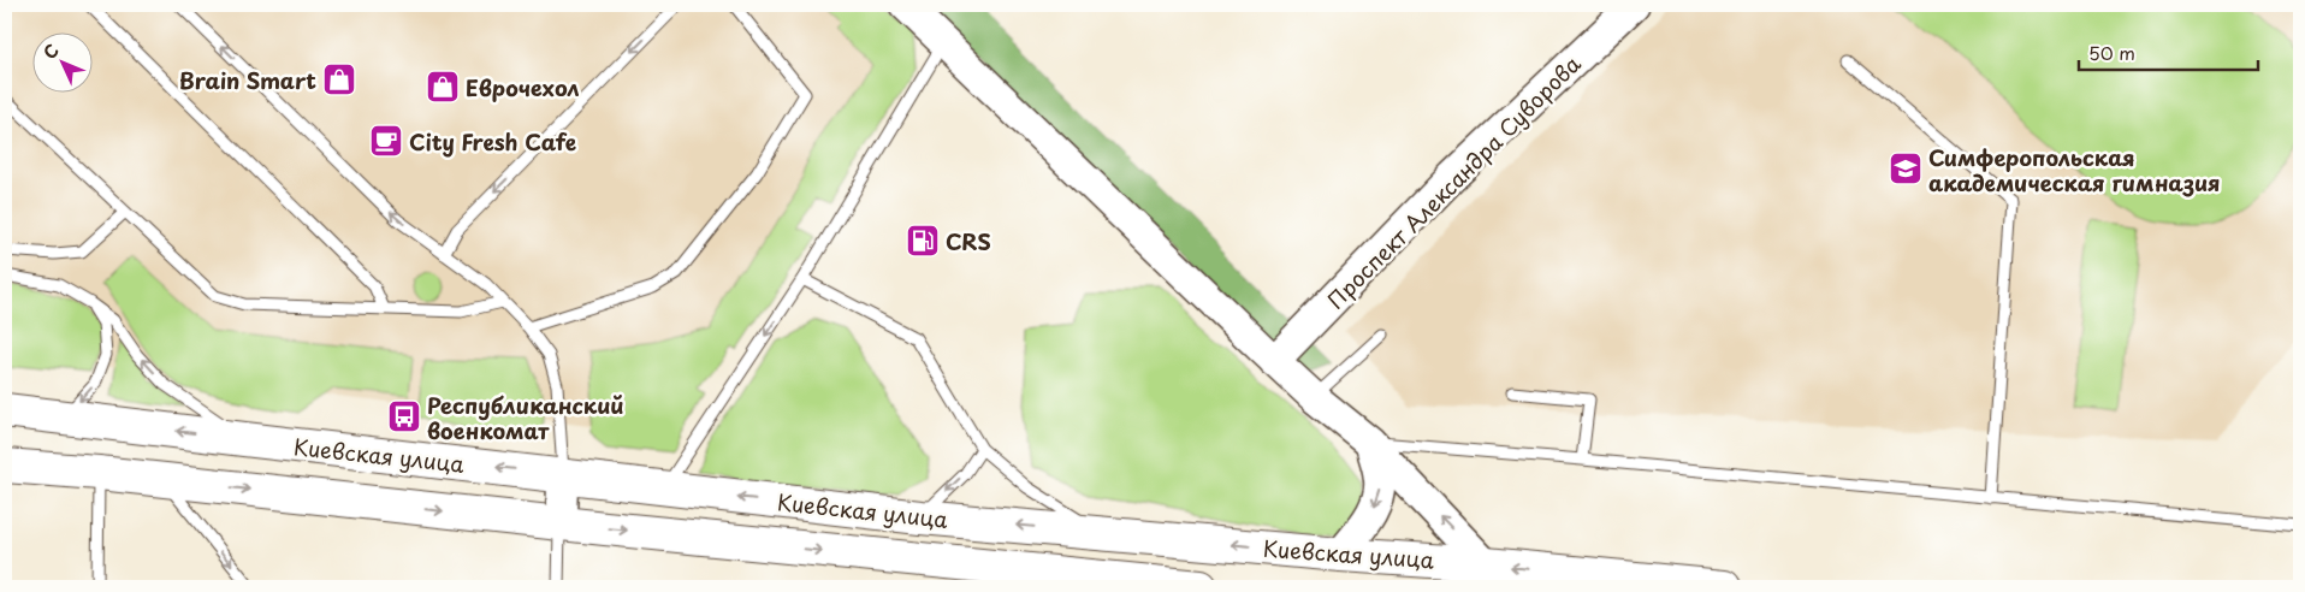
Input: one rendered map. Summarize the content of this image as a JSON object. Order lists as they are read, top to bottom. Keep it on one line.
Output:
{"streets":{"main road":["Проспект Александра Суворова","Киевская улица"]},"places":{"shop":["Brain Smart","Еврочехол"],"cafe":["City Fresh Cafe"],"school or university":["Симферопольская академическая гимназия"],"fuel station":["CRS"],"bus stop":["Республиканский военкомат"]},"scale_bar":"50 m","north":"top left"}
